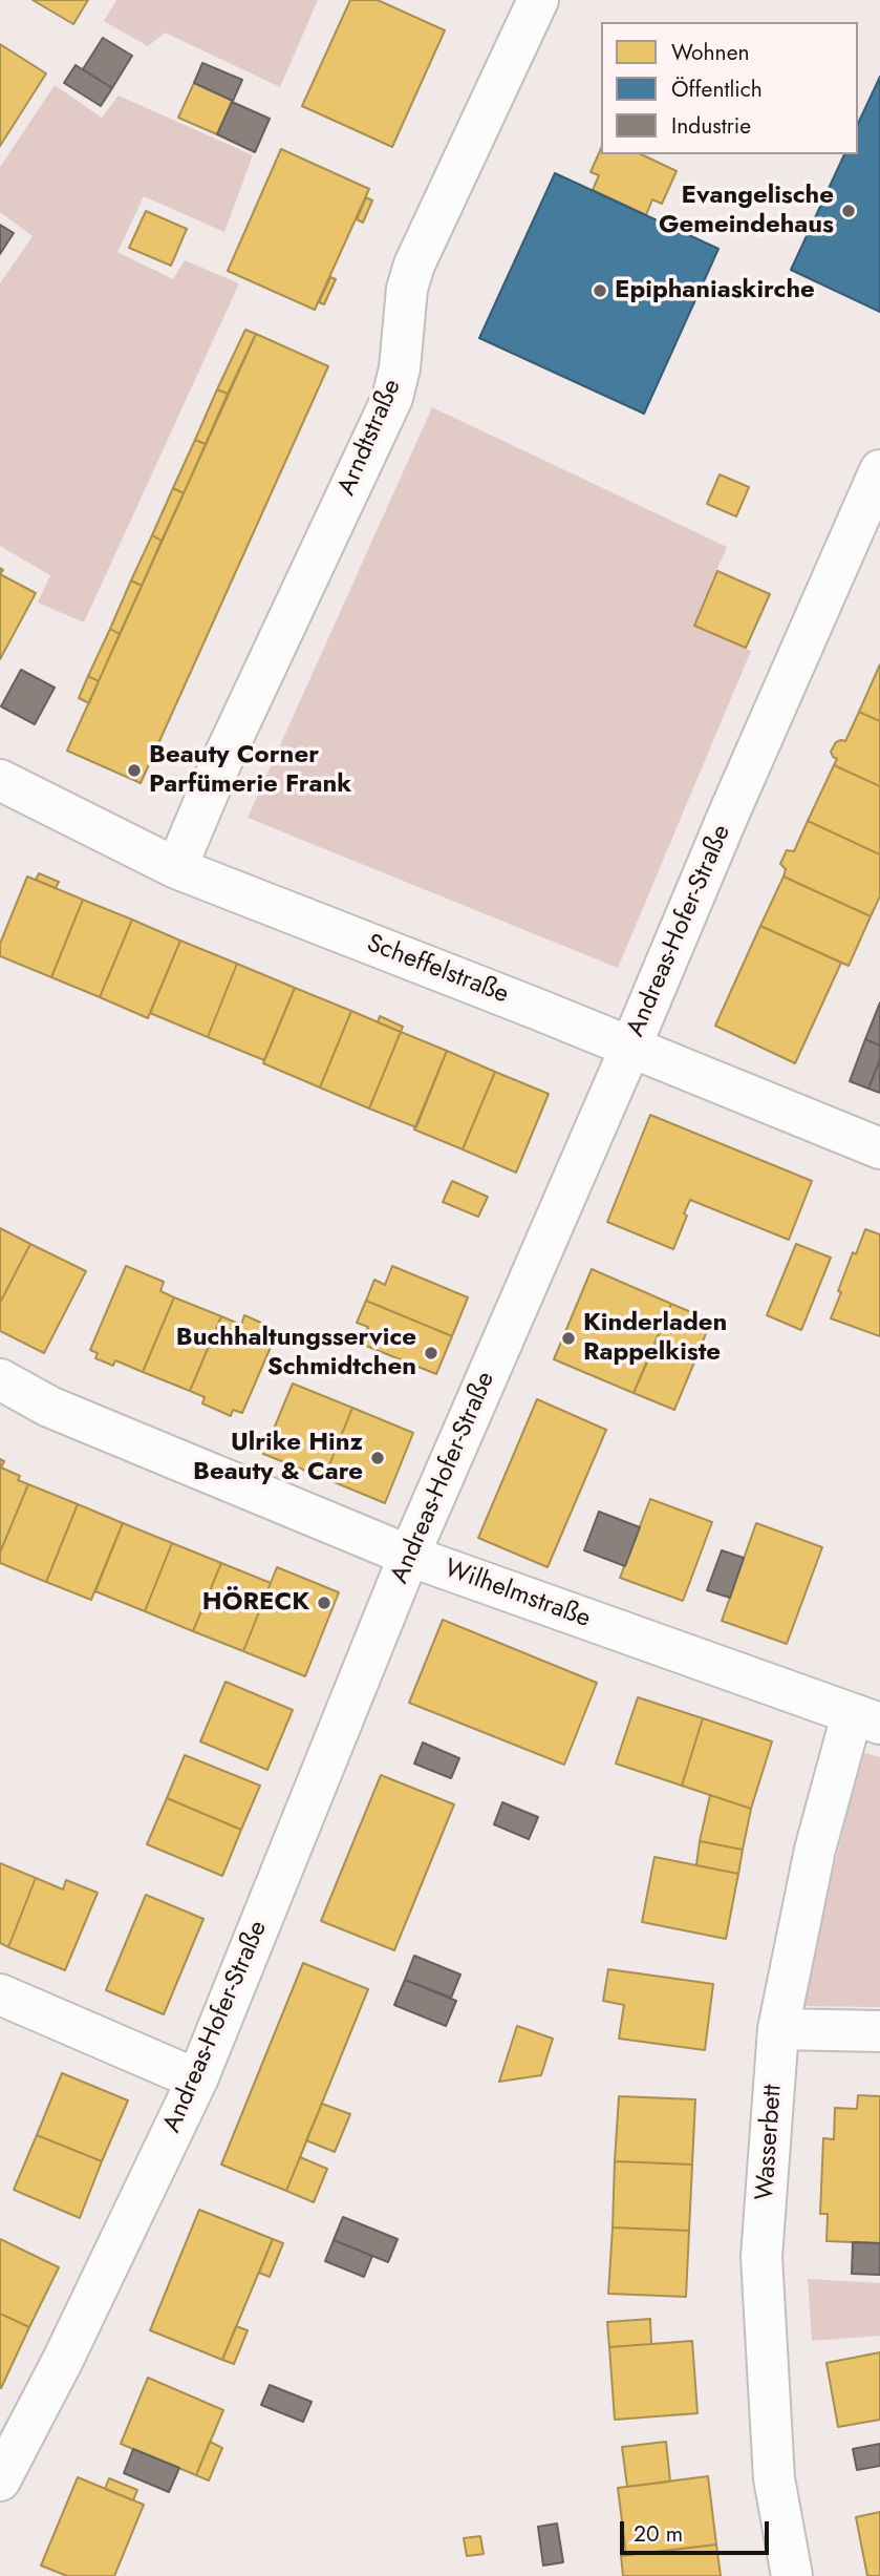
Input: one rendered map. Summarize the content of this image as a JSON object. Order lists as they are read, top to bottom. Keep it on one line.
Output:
{"streets":{"street":["Arndtstraße","Andreas-Hofer-Straße","Scheffelstraße","Wilhelmstraße","Wasserbett"]},"crossings":[["Arndtstraße","Scheffelstraße"],["Andreas-Hofer-Straße","Scheffelstraße"],["Andreas-Hofer-Straße","Wilhelmstraße"],["Wilhelmstraße","Wasserbett"]],"places":["Evangelische Gemeindehaus","Epiphaniaskirche","Beauty Corner Parfümerie Frank","Kinderladen Rappelkiste","Buchhaltungsservice Schmidtchen","Ulrike Hinz Beauty & Care","HÖRECK"],"legend":["Wohnen","Öffentlich","Industrie"],"scale_bar":"20 m"}
